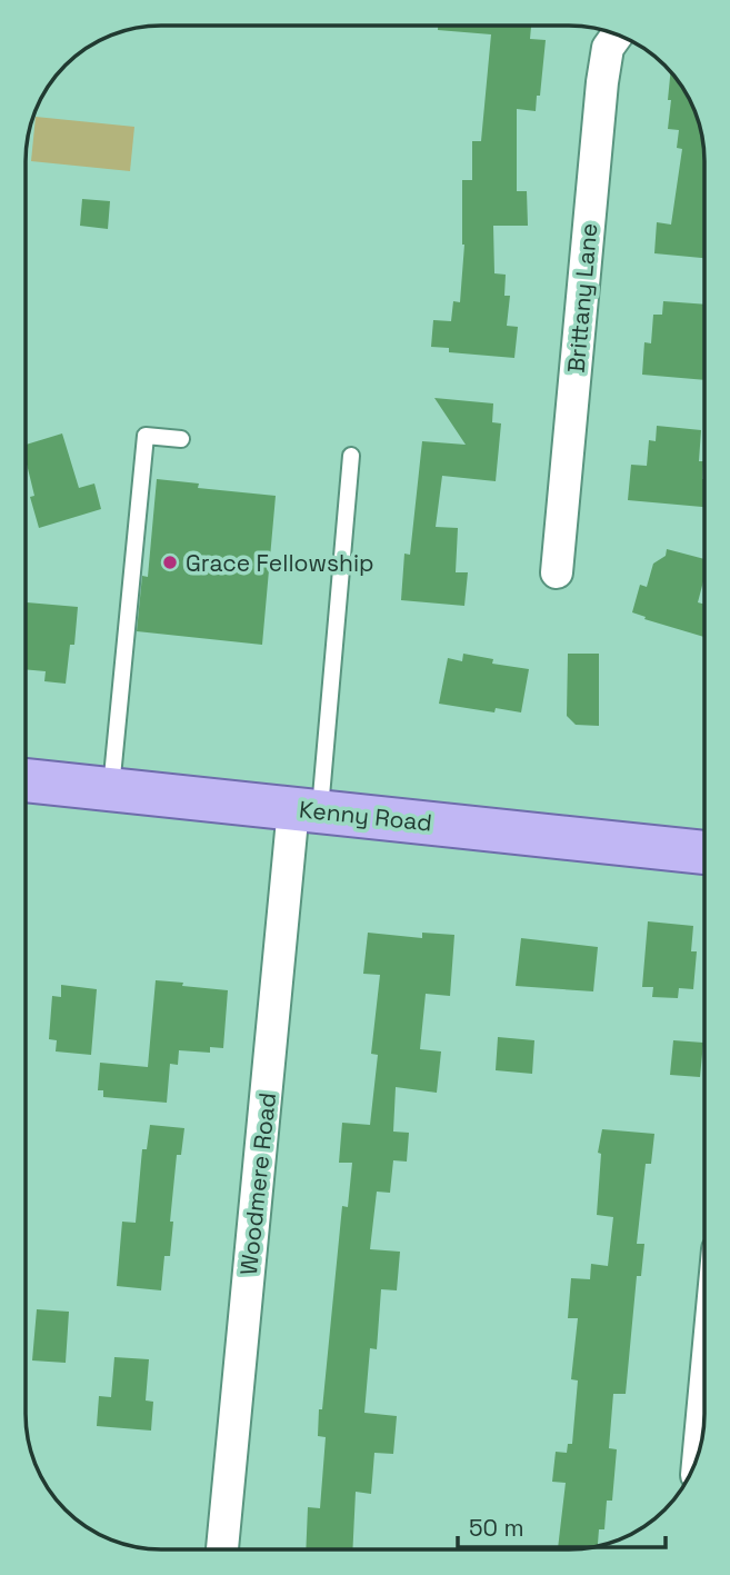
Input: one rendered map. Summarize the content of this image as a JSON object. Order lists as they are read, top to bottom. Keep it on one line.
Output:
{"streets":{"main road":["Kenny Road"],"street":["Brittany Lane","Woodmere Road"]},"crossings":[["Kenny Road","Woodmere Road"]],"places":["Grace Fellowship"],"scale_bar":"50 m"}
